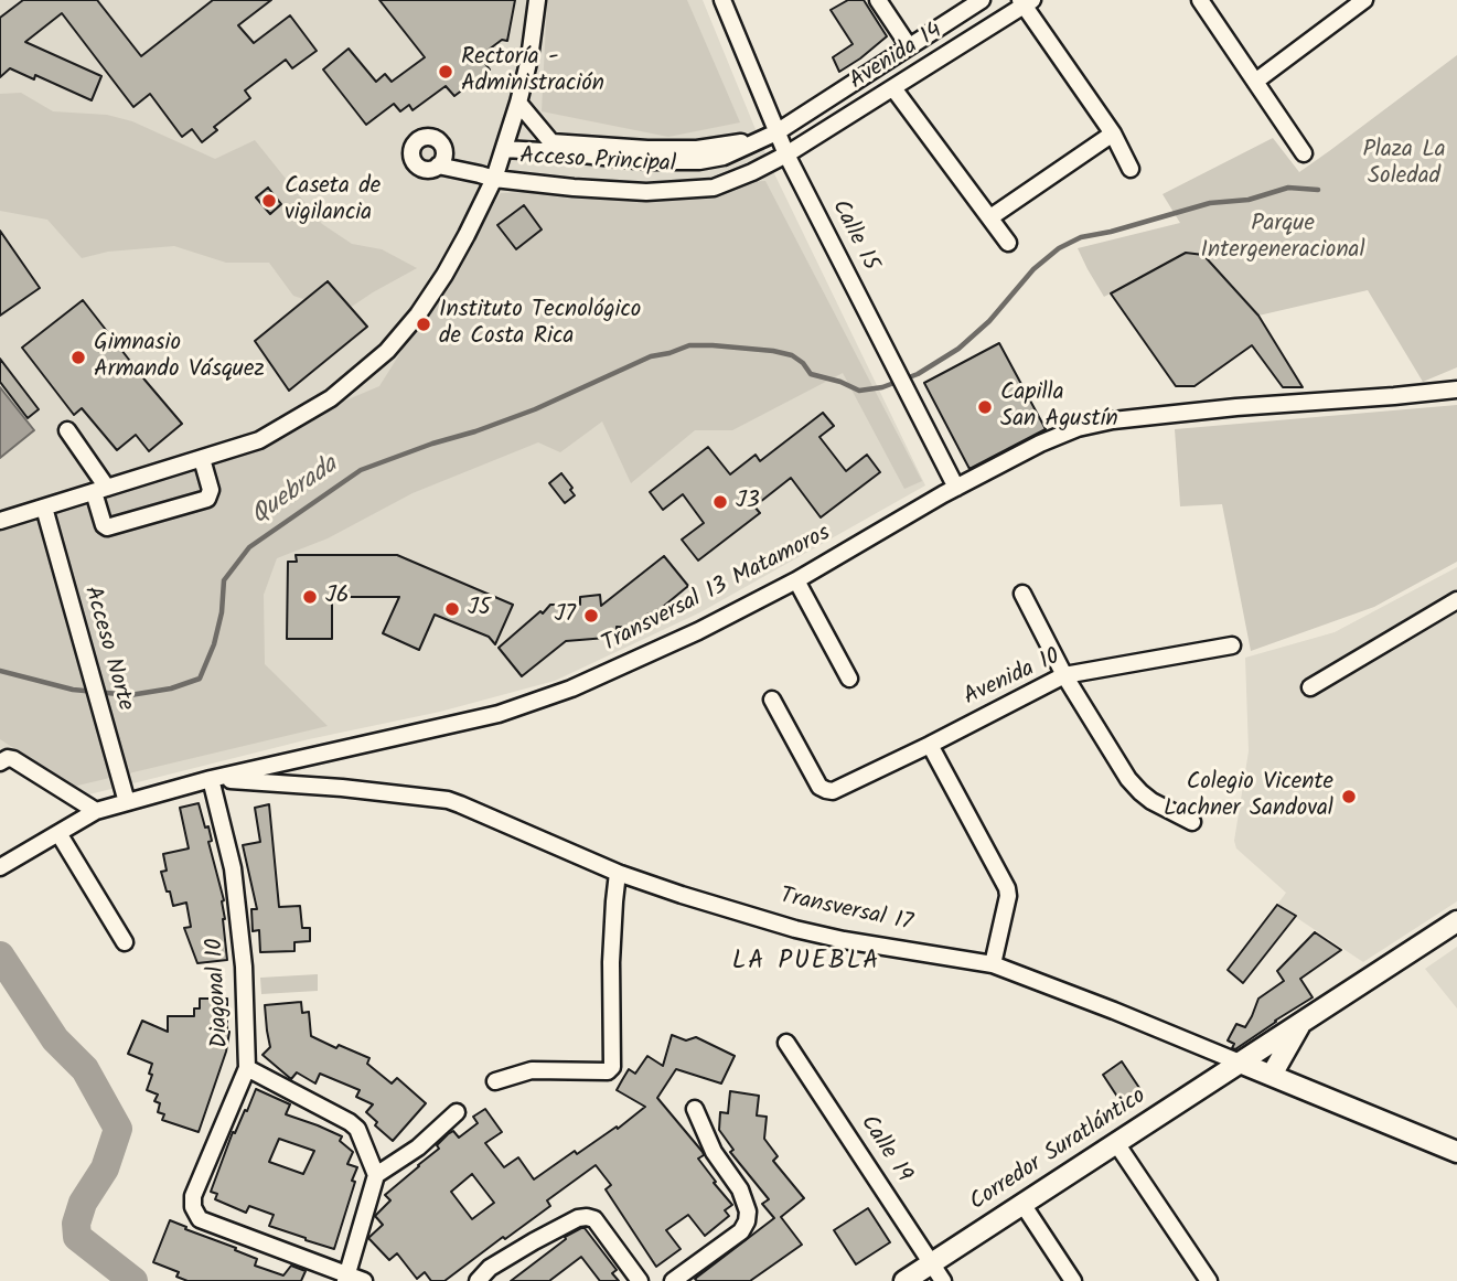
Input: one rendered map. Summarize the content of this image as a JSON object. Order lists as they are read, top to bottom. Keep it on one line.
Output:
{"streets":{"main road":["Transversal 17","Corredor Suratlántico"],"street":["Avenida 14","Acceso Principal","Calle 15","Transversal 13 Matamoros","Acceso Norte","Avenida 10","Diagonal 10","Calle 19"]},"crossings":[["Avenida 14","Acceso Principal"],["Avenida 14","Calle 15"],["Acceso Principal","Calle 15"],["Calle 15","Transversal 13 Matamoros"],["Transversal 13 Matamoros","Acceso Norte"],["Transversal 13 Matamoros","Transversal 17"],["Transversal 13 Matamoros","Diagonal 10"],["Transversal 17","Diagonal 10"],["Transversal 17","Corredor Suratlántico"],["Calle 19","Corredor Suratlántico"]],"districts":["LA PUEBLA"],"water":["Quebrada"],"parks":["Plaza La Soledad","Parque Intergeneracional"],"places":["Rectoría - Administración","Caseta de vigilancia","Instituto Tecnológico de Costa Rica","Gimnasio Armando Vásquez","Capilla San Agustín","J3","J6","J5","J7","Colegio Vicente Lachner Sandoval"]}
